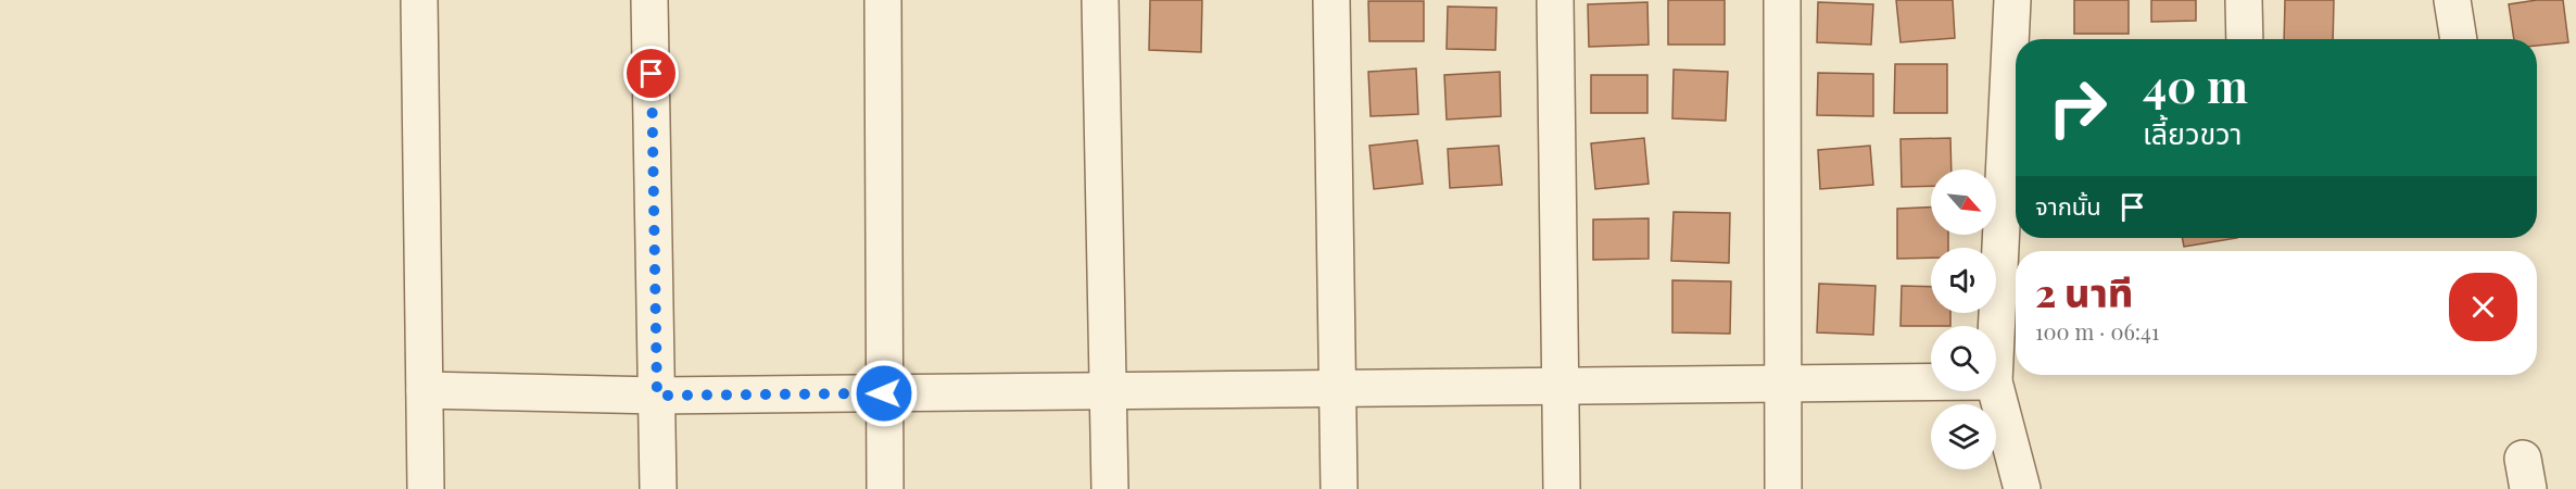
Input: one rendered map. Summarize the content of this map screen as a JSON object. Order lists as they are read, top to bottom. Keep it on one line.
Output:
{"north":"bottom right","page":{"turn":["40 m","เลี้ยวขวา"],"then":"จากนั้น","heading":["2 นาที","100 m · 06:41"]}}
